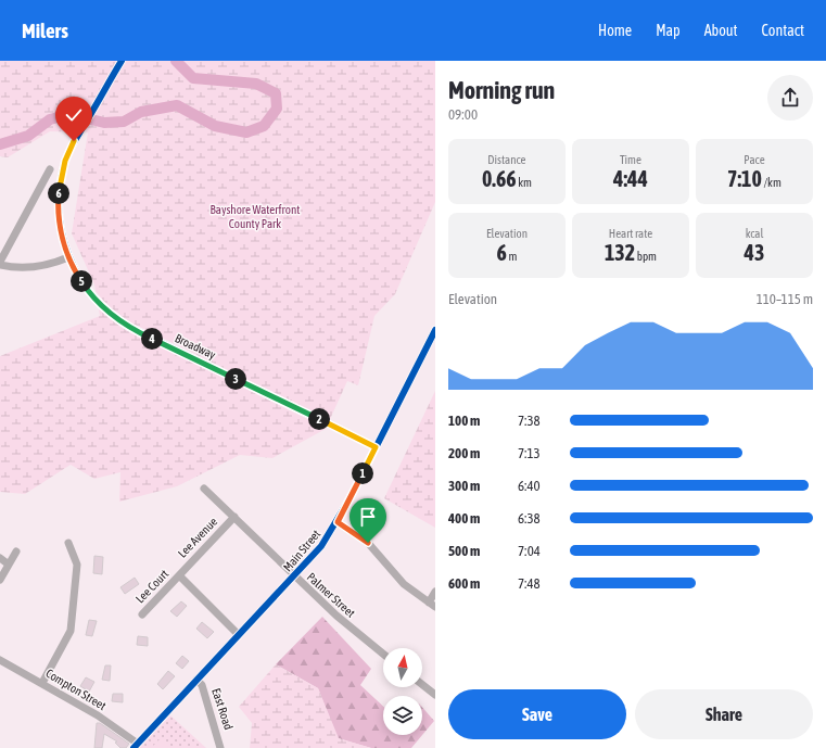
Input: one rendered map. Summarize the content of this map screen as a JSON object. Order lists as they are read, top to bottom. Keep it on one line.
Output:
{"streets":{"street":["Broadway","Lee Avenue","Main Street","Lee Court","Palmer Street","Compton Street","East Road"]},"crossings":[["Broadway","Main Street"],["Lee Avenue","Lee Court"],["Lee Avenue","Palmer Street"],["Main Street","Palmer Street"],["Main Street","Compton Street"],["Main Street","East Road"]],"parks":["Bayshore Waterfront County Park"],"north":"top","page":{"header":"Milers","nav":["Home","Map","About","Contact"],"heading":["Morning run","09:00"],"stats":[["Distance","0.66 km"],["Time","4:44"],["Pace","7:10 /km"],["Elevation","6 m"],["Heart rate","132 bpm"],["kcal","43"]],"pins":["6","5","4","3","2","1"],"chart":["Elevation","110–115 m"],"list":[{"name":"100 m","note":"7:38"},{"name":"200 m","note":"7:13"},{"name":"300 m","note":"6:40"},{"name":"400 m","note":"6:38"},{"name":"500 m","note":"7:04"},{"name":"600 m","note":"7:48"}],"buttons":["Save","Share"]}}
